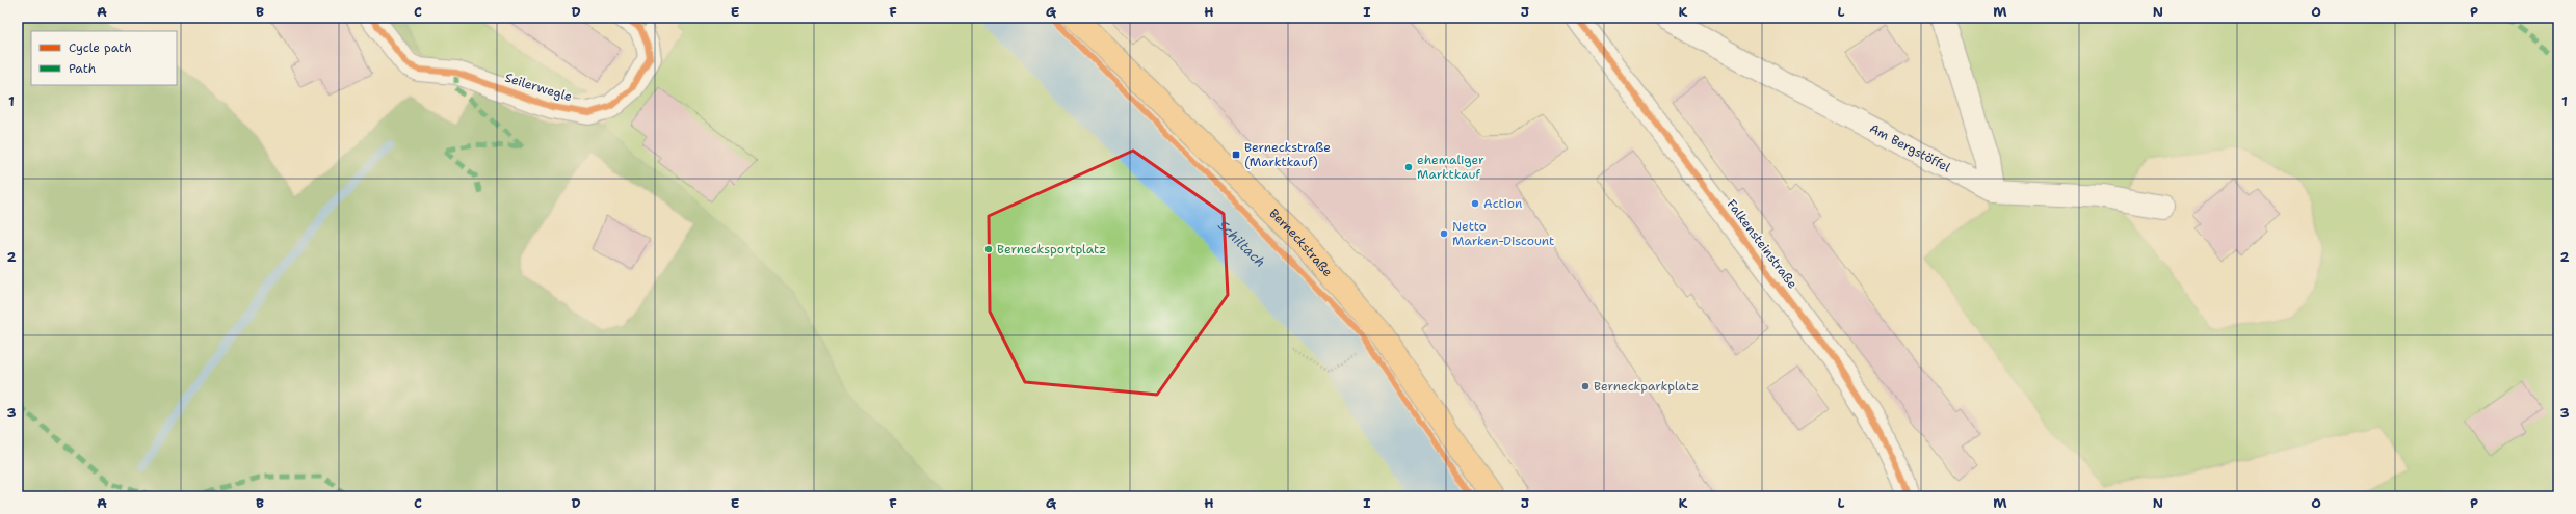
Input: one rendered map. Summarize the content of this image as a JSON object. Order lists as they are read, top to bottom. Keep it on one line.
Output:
{"streets":{"main road":["Berneckstraße"],"street":["Seilerwegle","Am Bergstöffel","Falkensteinstraße"]},"water":["Schiltach"],"places":{"transit":["Berneckstraße (Marktkauf)"],"other":["ehemaliger Marktkauf","Action","Netto Marken-Discount","Bernecksportplatz","Berneckparkplatz"]},"legend":["Cycle path","Path"],"grid":{"columns":["A","B","C","D","E","F","G","H","I","J","K","L","M","N","O","P"],"rows":["1","2","3"]}}
